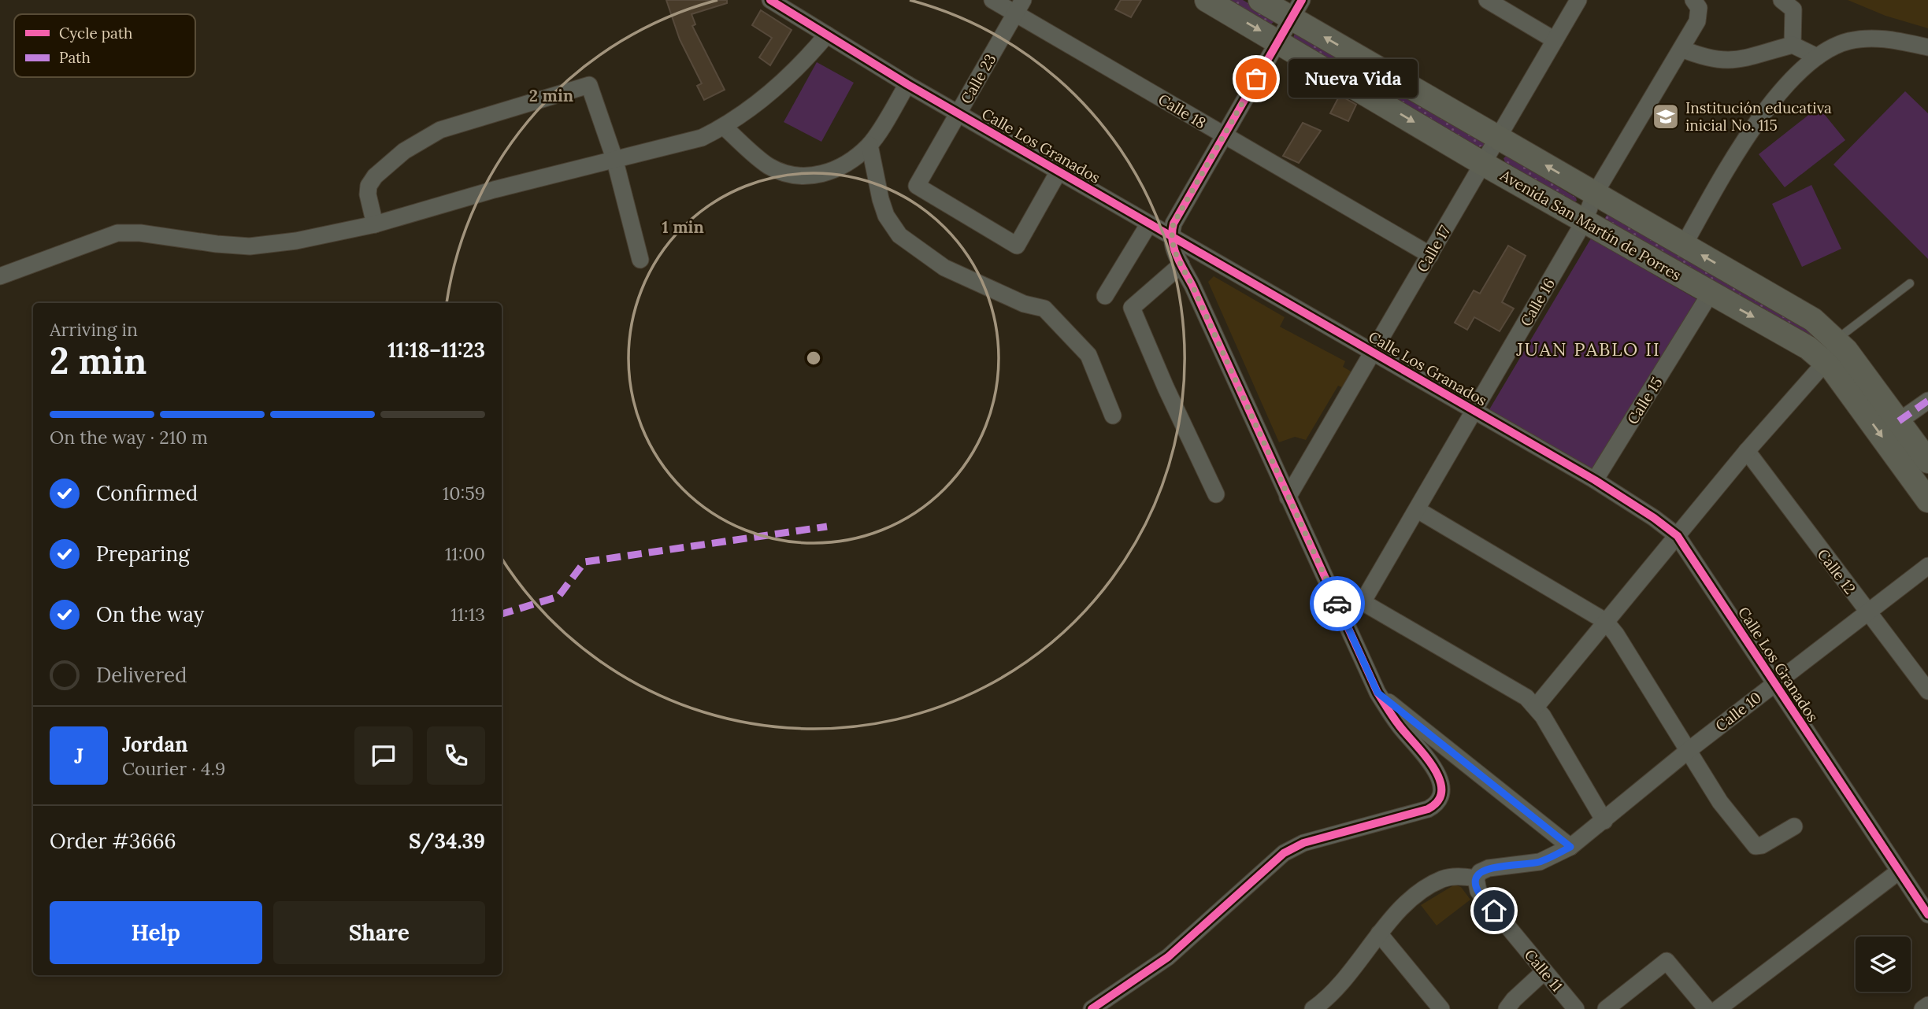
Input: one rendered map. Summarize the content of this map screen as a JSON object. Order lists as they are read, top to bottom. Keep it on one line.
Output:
{"streets":{"main road":["Avenida San Martín de Porres"],"street":["Calle 23","Calle 18","Calle Los Granados","Calle 17","Calle 16","Calle 15","Calle 12","Calle 10","Calle 11"]},"crossings":[["Calle 23","Calle 18"],["Calle 23","Calle Los Granados"],["Calle 18","Calle 17"],["Calle Los Granados","Calle 17"],["Calle Los Granados","Calle 16"],["Calle Los Granados","Calle 15"],["Calle Los Granados","Calle 10"],["Avenida San Martín de Porres","Calle 17"],["Avenida San Martín de Porres","Calle 16"],["Avenida San Martín de Porres","Calle 15"],["Calle 12","Calle 10"],["Calle 10","Calle 11"]],"districts":["JUAN PABLO II"],"places":{"other":["Nueva Vida"],"school or university":["Institución educativa inicial No. 115"]},"legend":["Cycle path","Path"],"page":{"bubble":"Nueva Vida","heading":["2 min","Arriving in","11:18–11:23"],"panel":["Jordan","Courier · 4.9","Order #3666","S/34.39"],"bar":"On the way · 210 m","list":[["Confirmed","10:59"],["Preparing","11:00"],["On the way","11:13"],"Delivered"],"round":"J","buttons":["Help","Share"]},"rings":["2 min","1 min"]}
